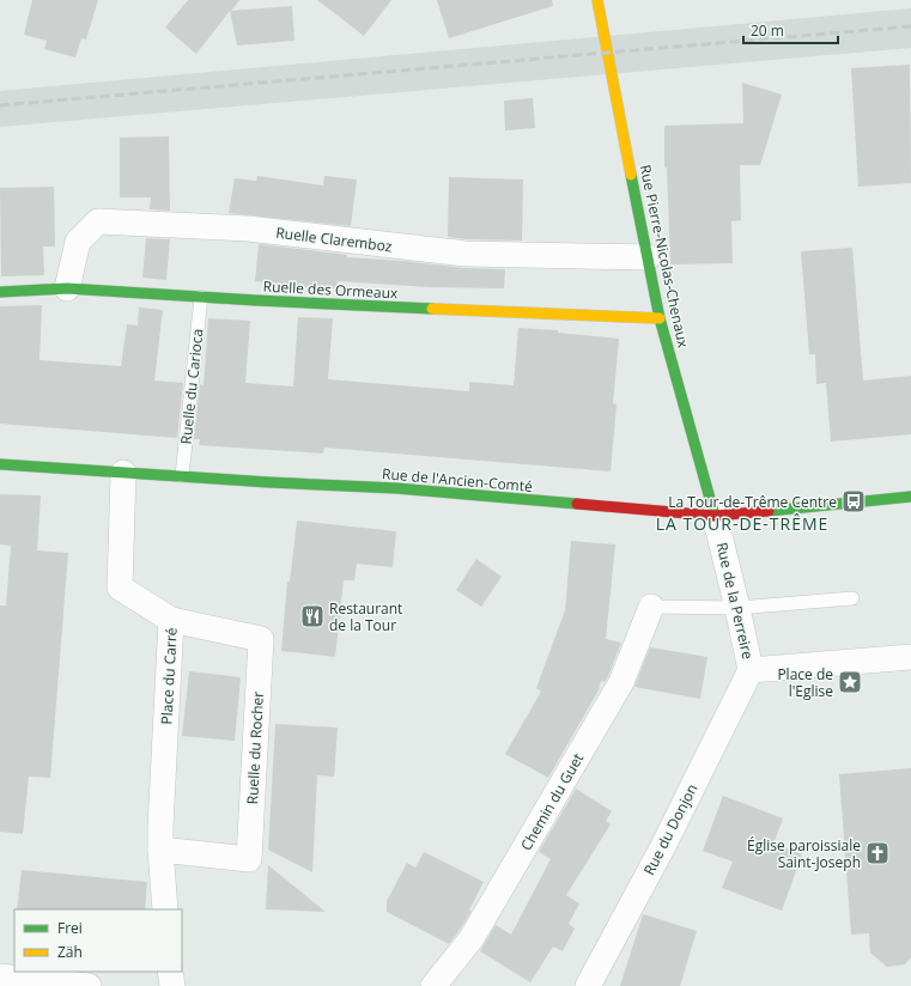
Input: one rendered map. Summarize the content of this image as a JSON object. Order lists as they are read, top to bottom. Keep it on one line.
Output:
{"streets":{"street":["Ruelle Claremboz","Rue Pierre-Nicolas-Chenaux","Ruelle des Ormeaux","Rue de l'Ancien-Comté","Rue de la Perreire","Place du Carré","Ruelle du Rocher","Chemin du Guet","Rue du Donjon"],"lane":["Ruelle du Carioca"]},"crossings":[["Ruelle Claremboz","Rue Pierre-Nicolas-Chenaux"],["Ruelle Claremboz","Ruelle des Ormeaux"],["Rue Pierre-Nicolas-Chenaux","Ruelle des Ormeaux"],["Rue Pierre-Nicolas-Chenaux","Rue de l'Ancien-Comté"],["Rue Pierre-Nicolas-Chenaux","Rue de la Perreire"],["Ruelle des Ormeaux","Ruelle du Carioca"],["Ruelle du Carioca","Rue de l'Ancien-Comté"],["Rue de l'Ancien-Comté","Rue de la Perreire"],["Rue de l'Ancien-Comté","Place du Carré"],["Rue de la Perreire","Rue du Donjon"],["Place du Carré","Ruelle du Rocher"]],"districts":["LA TOUR-DE-TRÊME"],"places":{"bus stop":["La Tour-de-Trême Centre"],"restaurant":["Restaurant de la Tour"],"place":["Place de l'Eglise"],"church":["Église paroissiale Saint-Joseph"]},"legend":["Frei","Zäh"],"scale_bar":"20 m"}
